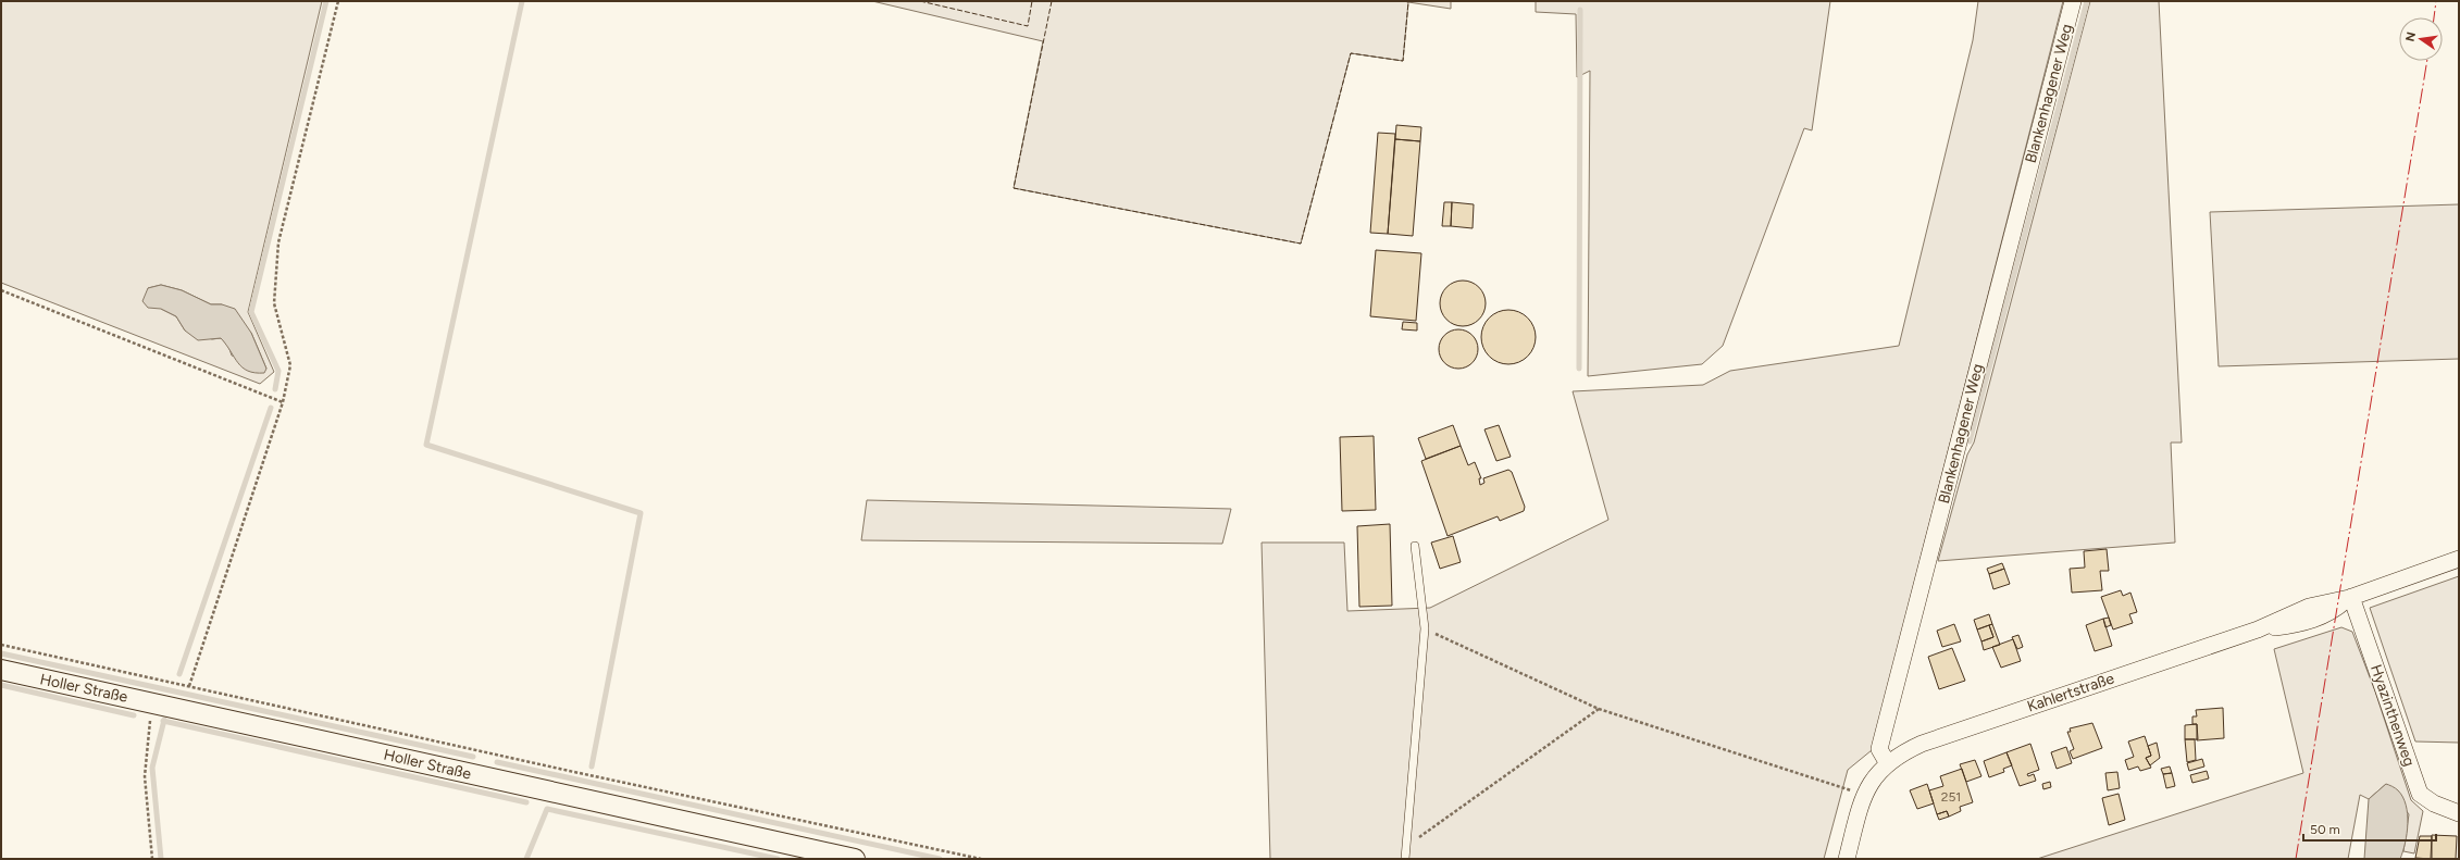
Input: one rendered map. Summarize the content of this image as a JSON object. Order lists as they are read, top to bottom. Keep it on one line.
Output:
{"streets":{"street":["Blankenhagener Weg","Holler Straße","Kahlertstraße","Hyazinthenweg"]},"crossings":[["Blankenhagener Weg","Kahlertstraße"],["Kahlertstraße","Hyazinthenweg"]],"house_numbers":["251"],"scale_bar":"50 m","north":"left"}
